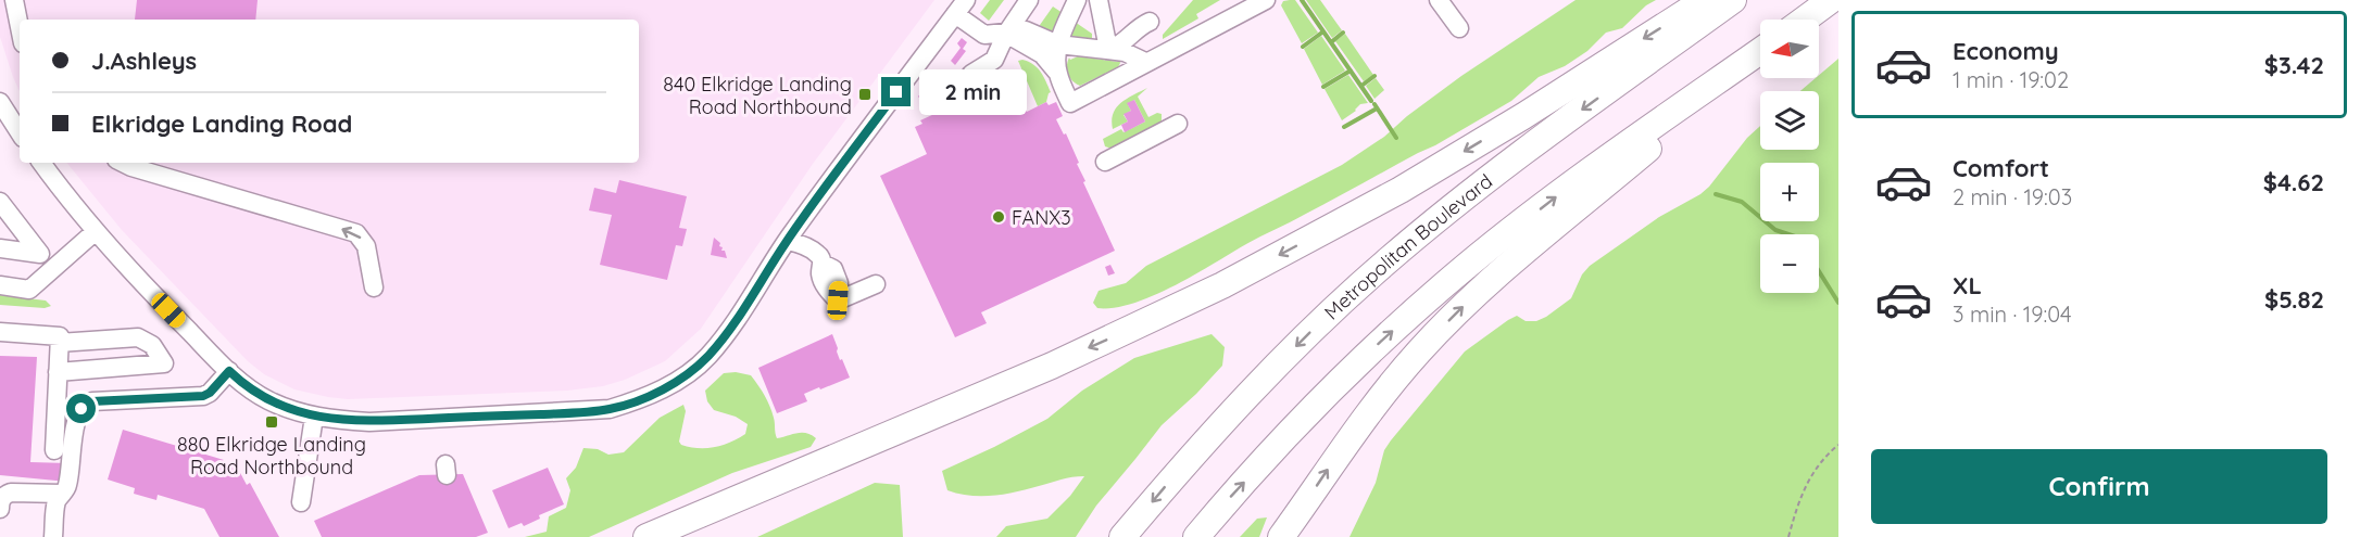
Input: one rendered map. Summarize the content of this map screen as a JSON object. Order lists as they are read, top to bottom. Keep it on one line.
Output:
{"streets":{"highway":["Metropolitan Boulevard"]},"places":{"transit":["840 Elkridge Landing Road Northbound","880 Elkridge Landing Road Northbound"],"other":["FANX3"]},"north":"left","page":{"list":[{"name":"Economy","note":"1 min · 19:02","value":"$3.42"},{"name":"Comfort","note":"2 min · 19:03","value":"$4.62"},{"name":"XL","note":"3 min · 19:04","value":"$5.82"}],"map_buttons":["+","−"],"banner":["J.Ashleys","Elkridge Landing Road"],"bubble":"2 min","buttons":"Confirm"}}
